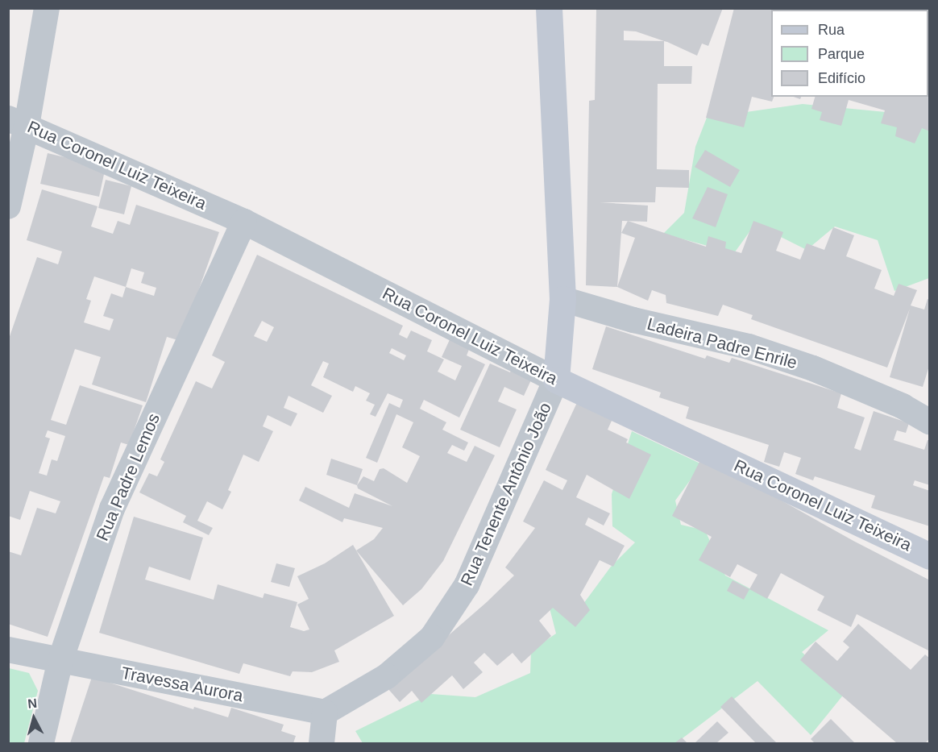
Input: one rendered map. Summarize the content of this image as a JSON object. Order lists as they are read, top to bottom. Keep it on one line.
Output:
{"streets":{"main road":["Rua Coronel Luiz Teixeira","Rua Tenente Antônio João"],"street":["Ladeira Padre Enrile","Rua Padre Lemos","Travessa Aurora"]},"crossings":[["Rua Coronel Luiz Teixeira","Rua Padre Lemos"],["Rua Coronel Luiz Teixeira","Rua Tenente Antônio João"],["Ladeira Padre Enrile","Rua Tenente Antônio João"],["Rua Padre Lemos","Travessa Aurora"],["Rua Tenente Antônio João","Travessa Aurora"]],"legend":["Rua","Parque","Edifício"],"north":"top"}
